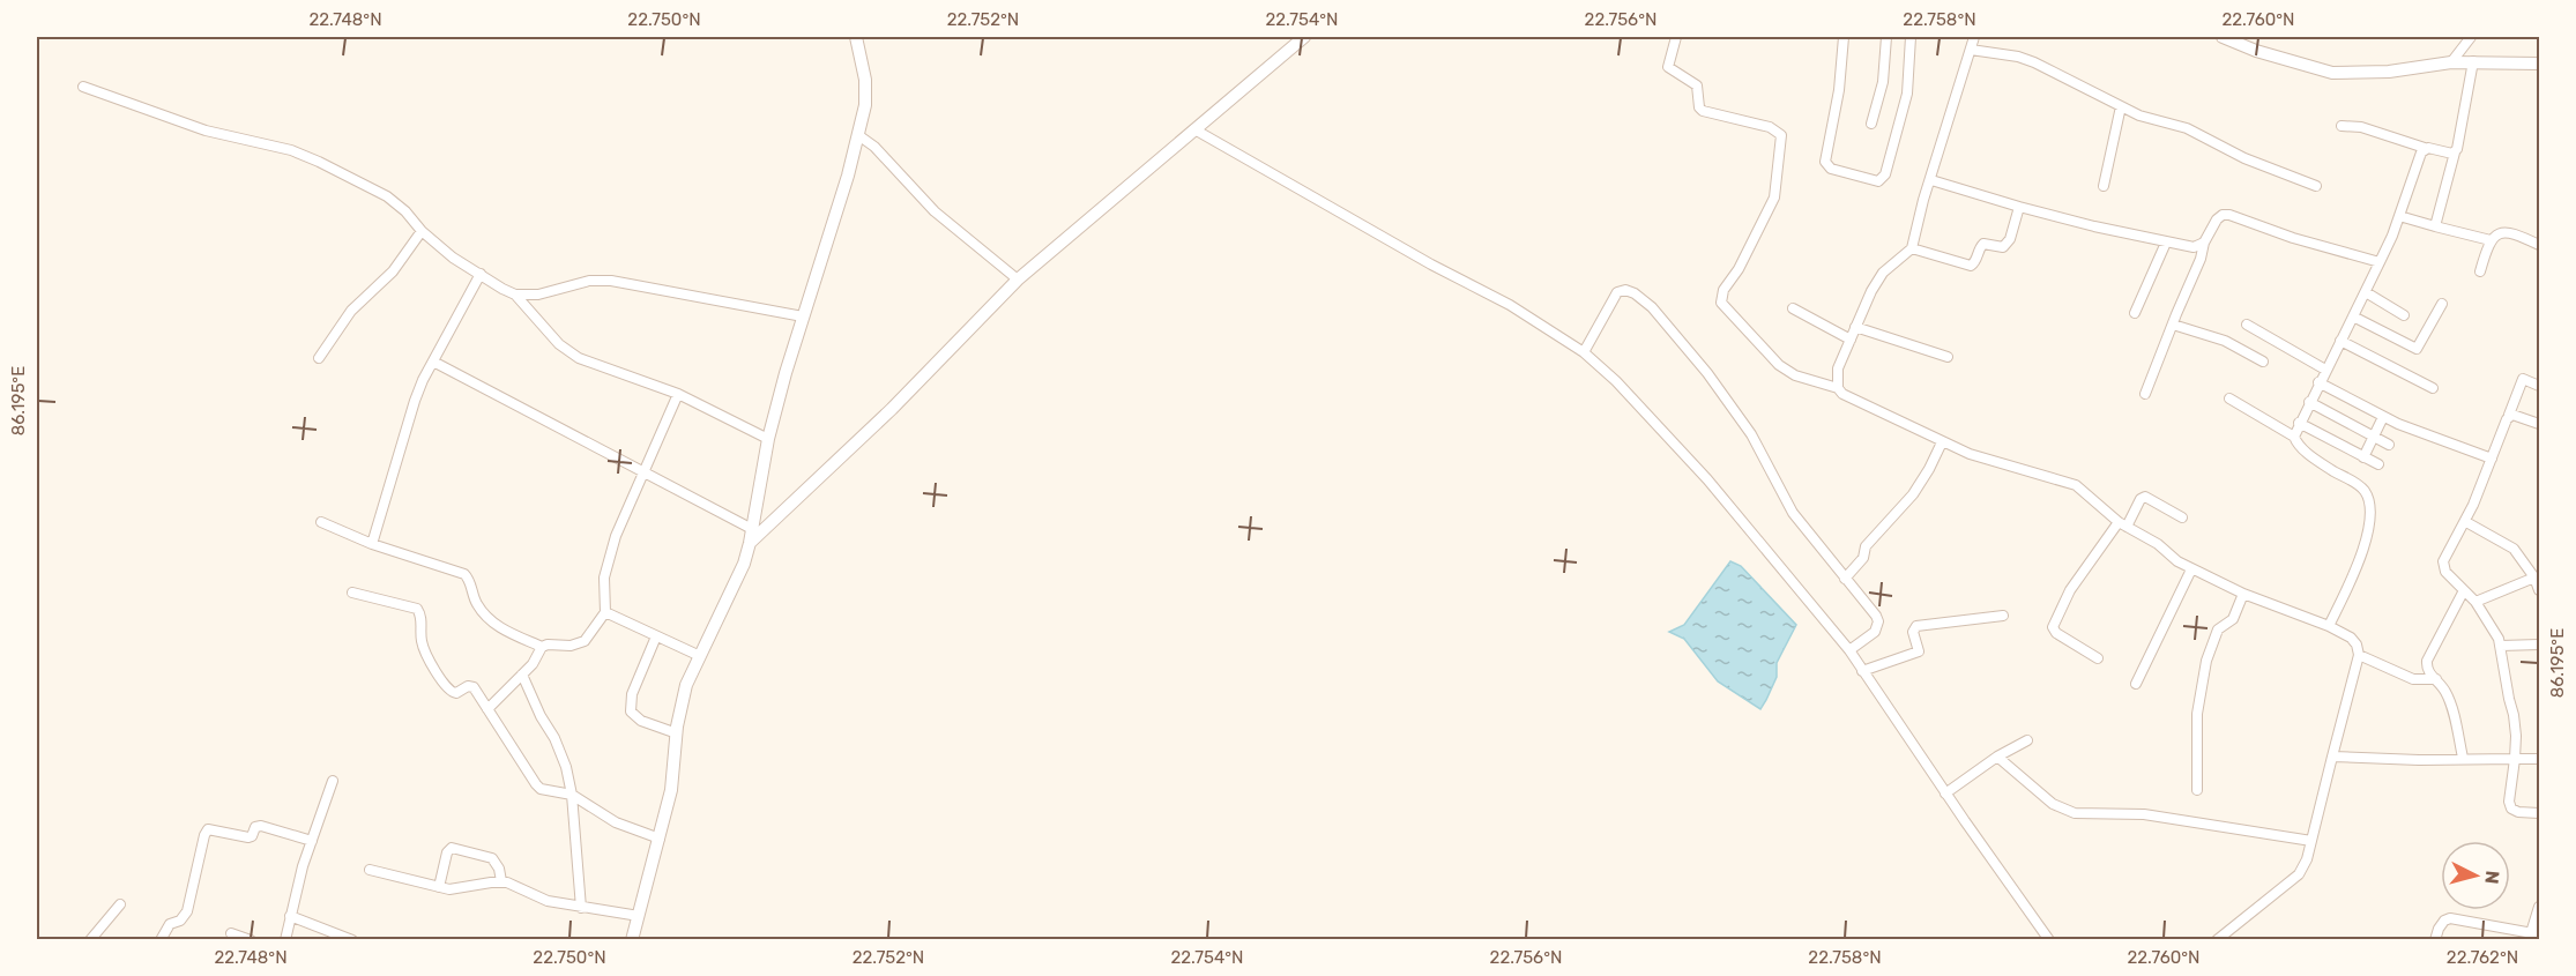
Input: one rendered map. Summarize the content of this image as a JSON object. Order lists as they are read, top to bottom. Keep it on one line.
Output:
{"north":"right","coordinates":["22.748°N","22.750°N","22.752°N","22.754°N","22.756°N","22.758°N","22.760°N","86.195°E","22.762°N"]}
